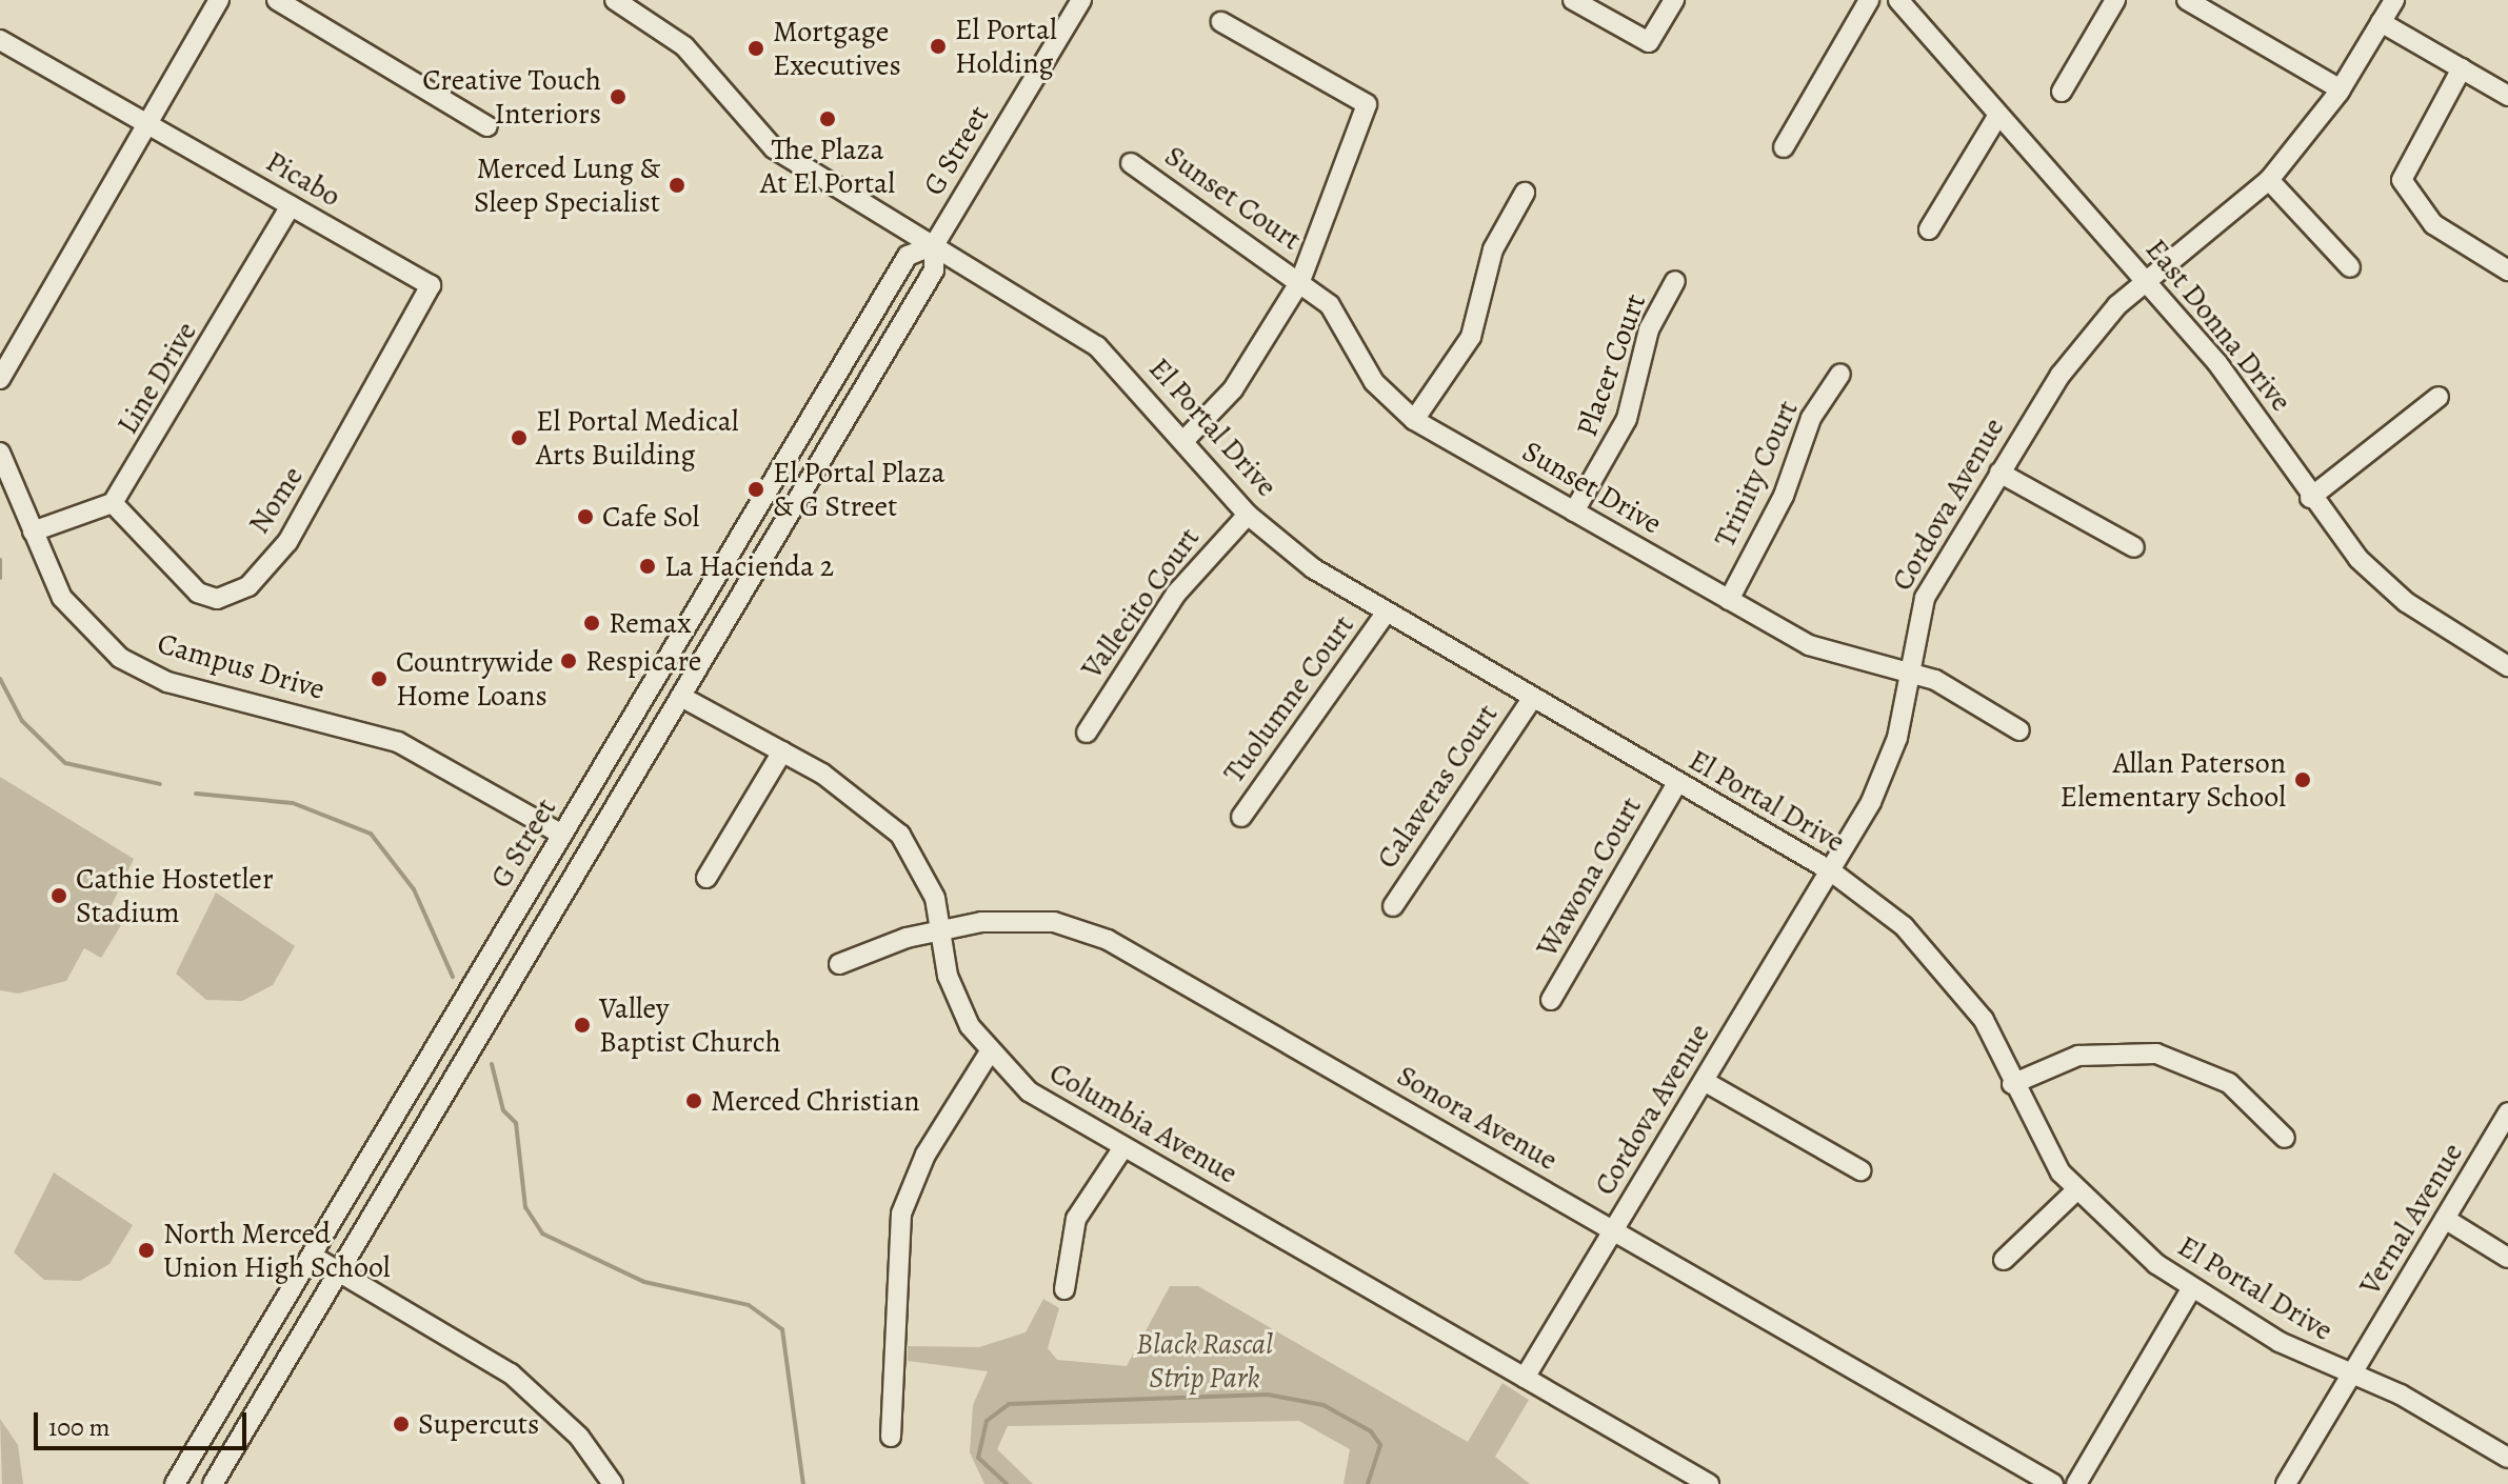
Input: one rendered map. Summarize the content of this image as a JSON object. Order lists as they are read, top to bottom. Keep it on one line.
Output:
{"streets":{"street":["G Street","Picabo","Sunset Court","East Donna Drive","Placer Court","Line Drive","El Portal Drive","Trinity Court","Sunset Drive","Nome","Cordova Avenue","Vallecito Court","Campus Drive","Tuolumne Court","Calaveras Court","Wawona Court","Sonora Avenue","Columbia Avenue","Vernal Avenue"]},"crossings":[["G Street","El Portal Drive"],["G Street","Campus Drive"],["G Street","Columbia Avenue"],["Picabo","Line Drive"],["Picabo","Nome"],["Sunset Court","Sunset Drive"],["East Donna Drive","Cordova Avenue"],["Placer Court","Sunset Drive"],["Line Drive","Nome"],["El Portal Drive","Cordova Avenue"],["El Portal Drive","Vallecito Court"],["El Portal Drive","Tuolumne Court"],["El Portal Drive","Calaveras Court"],["El Portal Drive","Wawona Court"],["El Portal Drive","Vernal Avenue"],["Trinity Court","Sunset Drive"],["Sunset Drive","Cordova Avenue"],["Cordova Avenue","Sonora Avenue"],["Cordova Avenue","Columbia Avenue"],["Sonora Avenue","Columbia Avenue"]],"parks":["Black Rascal Strip Park"],"places":["El Portal Holding","Mortgage Executives","Creative Touch Interiors","The Plaza At El Portal","Merced Lung & Sleep Specialist","El Portal Medical Arts Building","El Portal Plaza & G Street","Cafe Sol","La Hacienda 2","Remax","Respicare","Countrywide Home Loans","Allan Paterson Elementary School","Cathie Hostetler Stadium","Valley Baptist Church","Merced Christian","North Merced Union High School","Supercuts"],"scale_bar":"100 m"}
